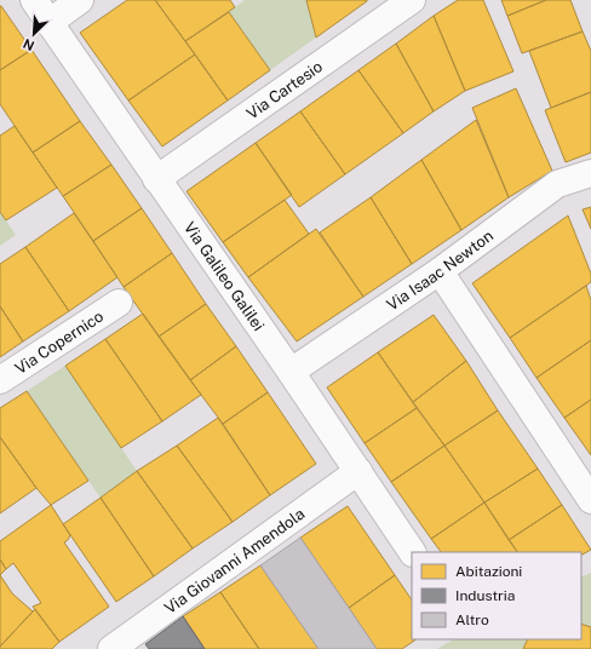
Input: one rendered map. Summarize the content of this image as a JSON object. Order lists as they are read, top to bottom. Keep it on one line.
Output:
{"streets":{"street":["Via Cartesio","Via Isaac Newton","Via Galileo Galilei","Via Copernico","Via Giovanni Amendola"]},"crossings":[["Via Cartesio","Via Galileo Galilei"],["Via Isaac Newton","Via Galileo Galilei"],["Via Galileo Galilei","Via Giovanni Amendola"]],"legend":["Abitazioni","Industria","Altro"],"north":"bottom left"}
